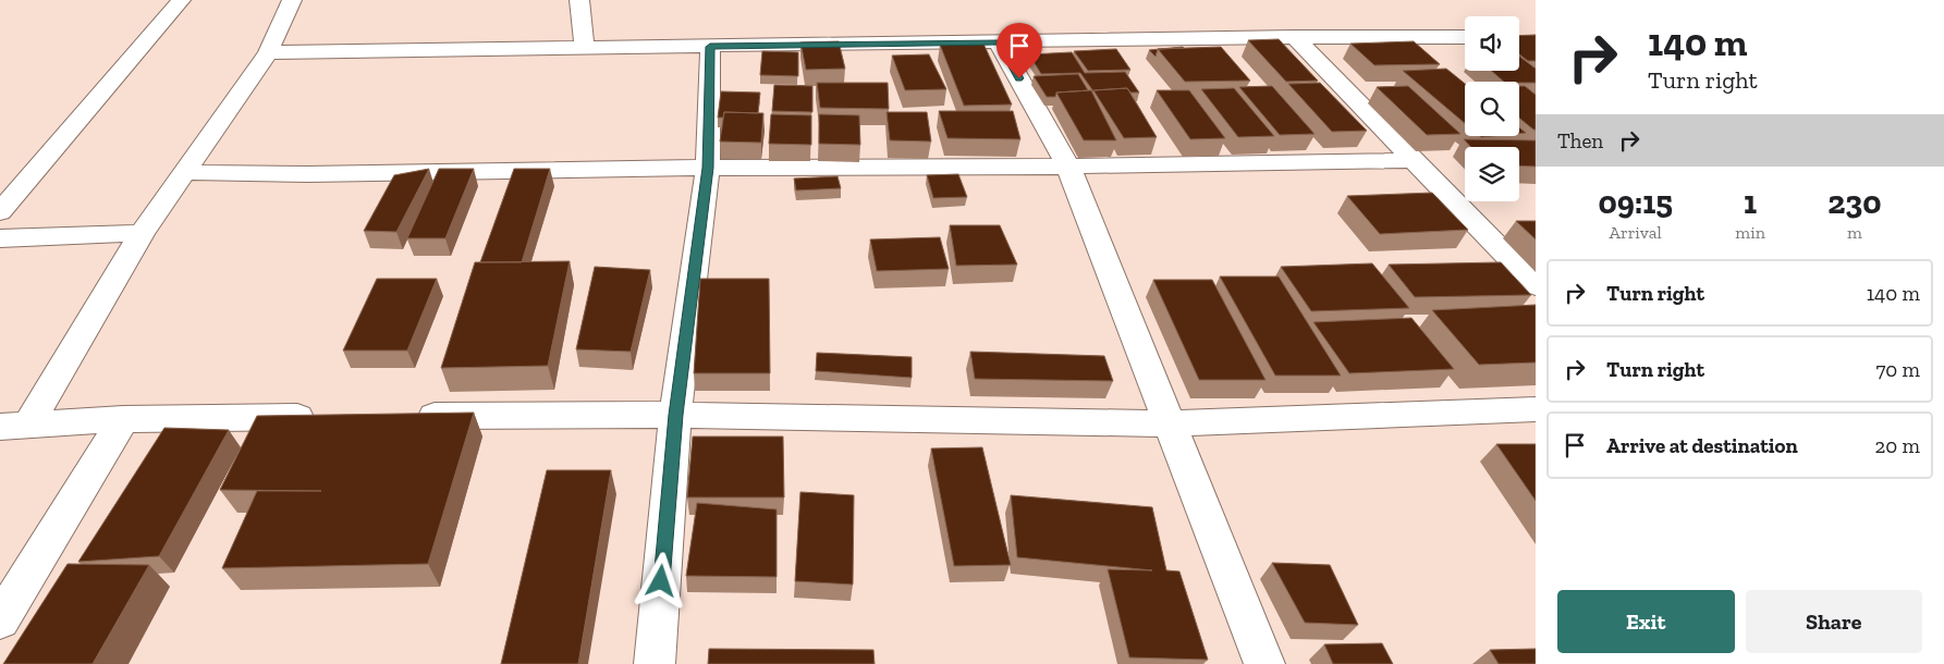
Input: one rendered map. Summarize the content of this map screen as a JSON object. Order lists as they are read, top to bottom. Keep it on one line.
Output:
{"page":{"turn":["140 m","Turn right"],"then":"Then","eta":["09:15","Arrival","1","min","230","m"],"list":[{"name":"Turn right","value":"140 m"},{"name":"Turn right","value":"70 m"},{"name":"Arrive at destination","value":"20 m"}],"buttons":["Exit","Share"]}}
